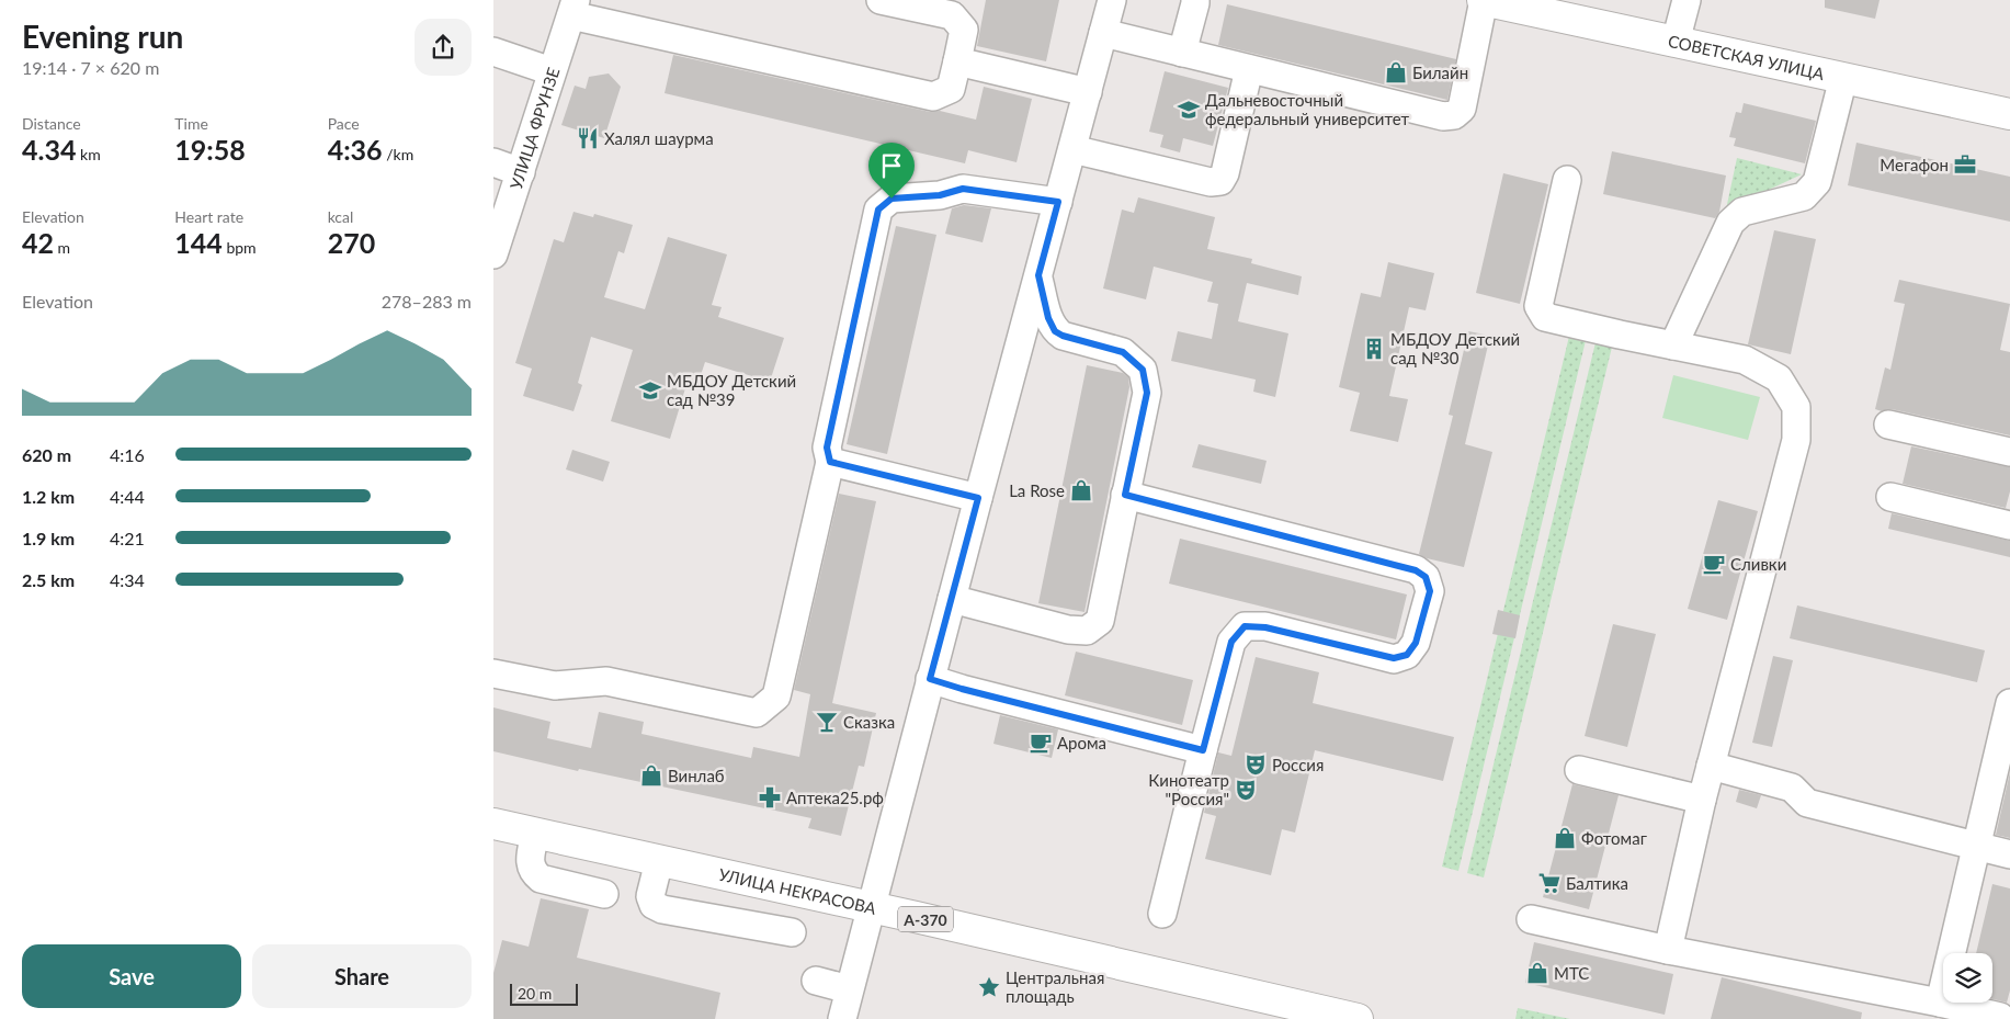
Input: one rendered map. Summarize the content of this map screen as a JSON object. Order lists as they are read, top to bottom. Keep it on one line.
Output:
{"streets":{"main road":["СОВЕТСКАЯ УЛИЦА","УЛИЦА НЕКРАСОВА","А-370"],"street":["УЛИЦА ФРУНЗЕ"]},"places":{"shop":["Билайн","La Rose","Винлаб","Фотомаг","МТС"],"school or university":["Дальневосточный федеральный университет","МБДОУ Детский сад №39"],"restaurant":["Халял шаурма"],"office":["Мегафон"],"building":["МБДОУ Детский сад №30"],"cafe":["Сливки","Арома"],"bar":["Сказка"],"theatre":["Россия","Кинотеатр \"Россия\""],"pharmacy":["Аптека25.рф"],"supermarket":["Балтика"],"place":["Центральная площадь"]},"scale_bar":"20 m","page":{"heading":["Evening run","19:14 · 7 × 620 m"],"stats":[["Distance","4.34 km"],["Time","19:58"],["Pace","4:36 /km"],["Elevation","42 m"],["Heart rate","144 bpm"],["kcal","270"]],"chart":["Elevation","278–283 m"],"list":[{"name":"620 m","note":"4:16"},{"name":"1.2 km","note":"4:44"},{"name":"1.9 km","note":"4:21"},{"name":"2.5 km","note":"4:34"}],"buttons":["Save","Share"],"scale":"20 m"}}
